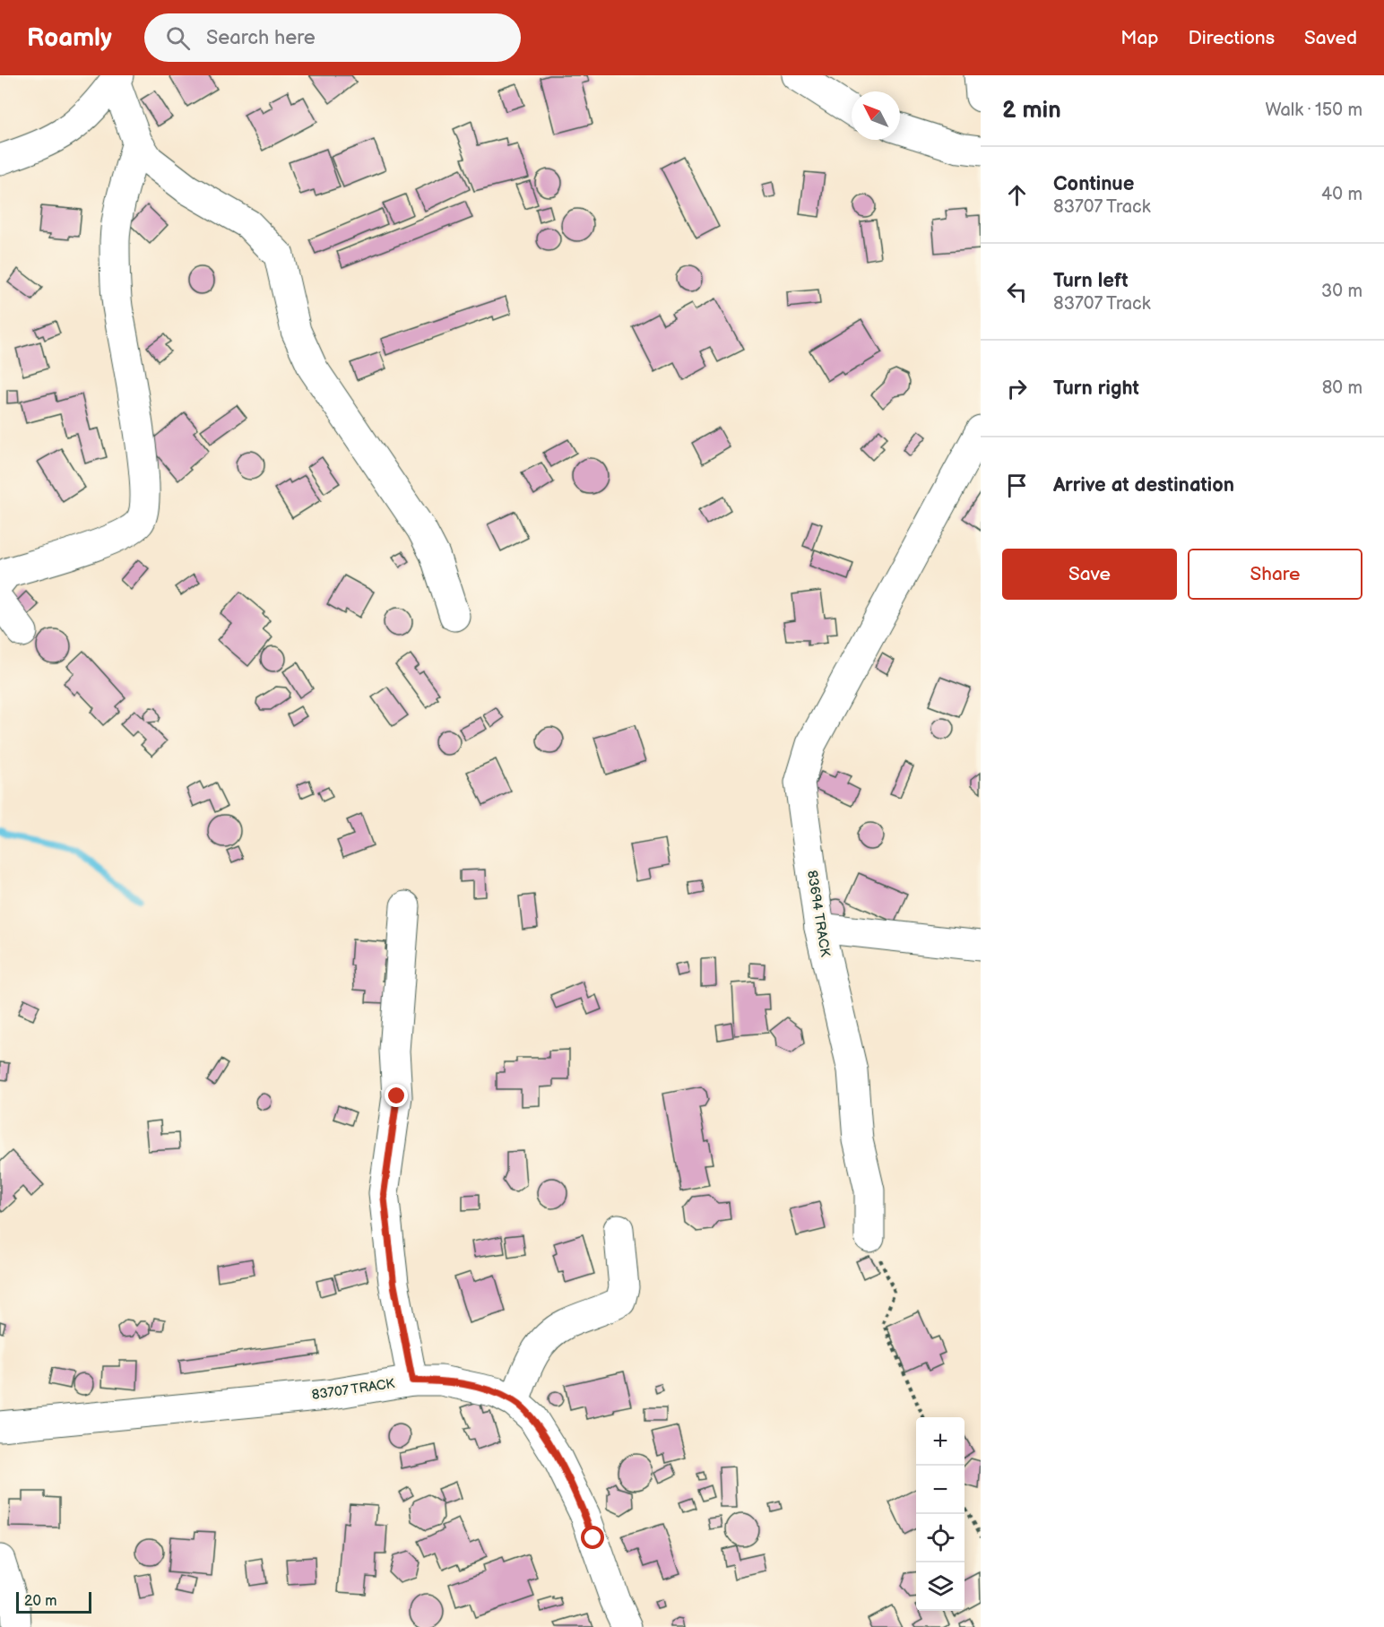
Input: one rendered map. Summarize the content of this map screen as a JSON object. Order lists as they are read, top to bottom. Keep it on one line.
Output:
{"streets":{"street":["83694 TRACK","83707 TRACK"]},"scale_bar":"20 m","north":"top left","page":{"header":"Roamly","search":"Search here","nav":["Map","Directions","Saved"],"heading":["2 min","Walk · 150 m"],"list":[["Continue","83707 Track","40 m"],["Turn left","83707 Track","30 m"],["Turn right","80 m"],"Arrive at destination"],"buttons":["Save","Share"],"map_buttons":["+","−"],"scale":"20 m"}}
